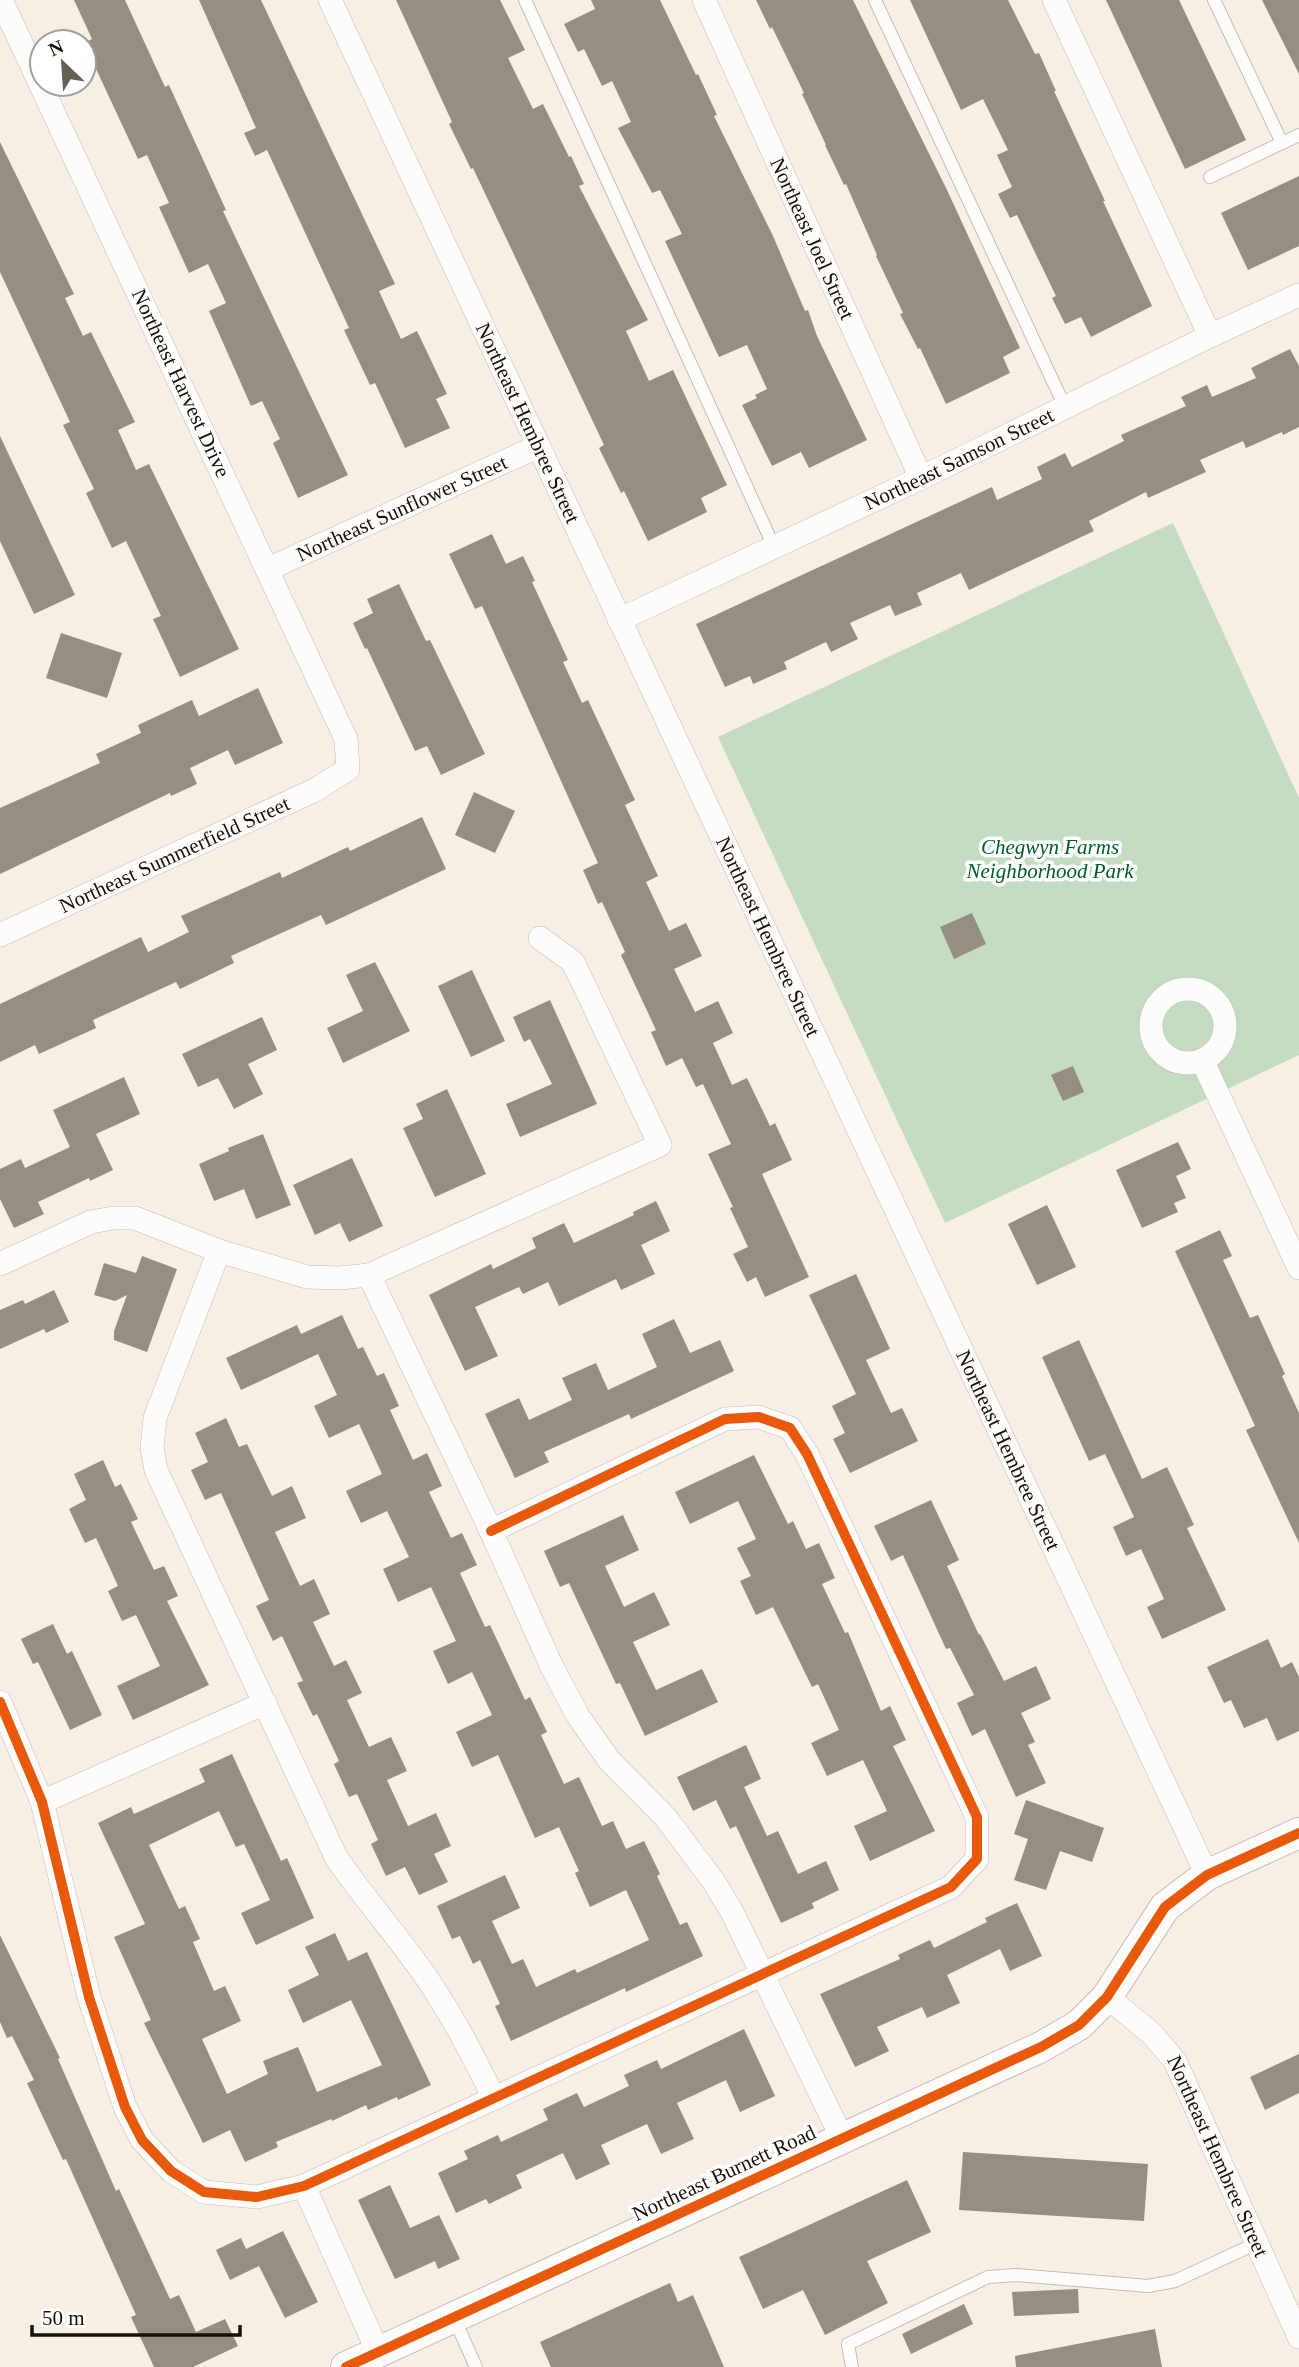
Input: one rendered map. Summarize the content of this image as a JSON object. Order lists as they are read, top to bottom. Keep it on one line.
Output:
{"streets":{"street":["Northeast Joel Street","Northeast Harvest Drive","Northeast Hembree Street","Northeast Samson Street","Northeast Sunflower Street","Northeast Summerfield Street","Northeast Burnett Road"]},"crossings":[["Northeast Joel Street","Northeast Samson Street"],["Northeast Harvest Drive","Northeast Sunflower Street"],["Northeast Harvest Drive","Northeast Summerfield Street"],["Northeast Hembree Street","Northeast Samson Street"],["Northeast Hembree Street","Northeast Sunflower Street"],["Northeast Hembree Street","Northeast Burnett Road"]],"parks":["Chegwyn Farms Neighborhood Park"],"scale_bar":"50 m","north":"top left"}
